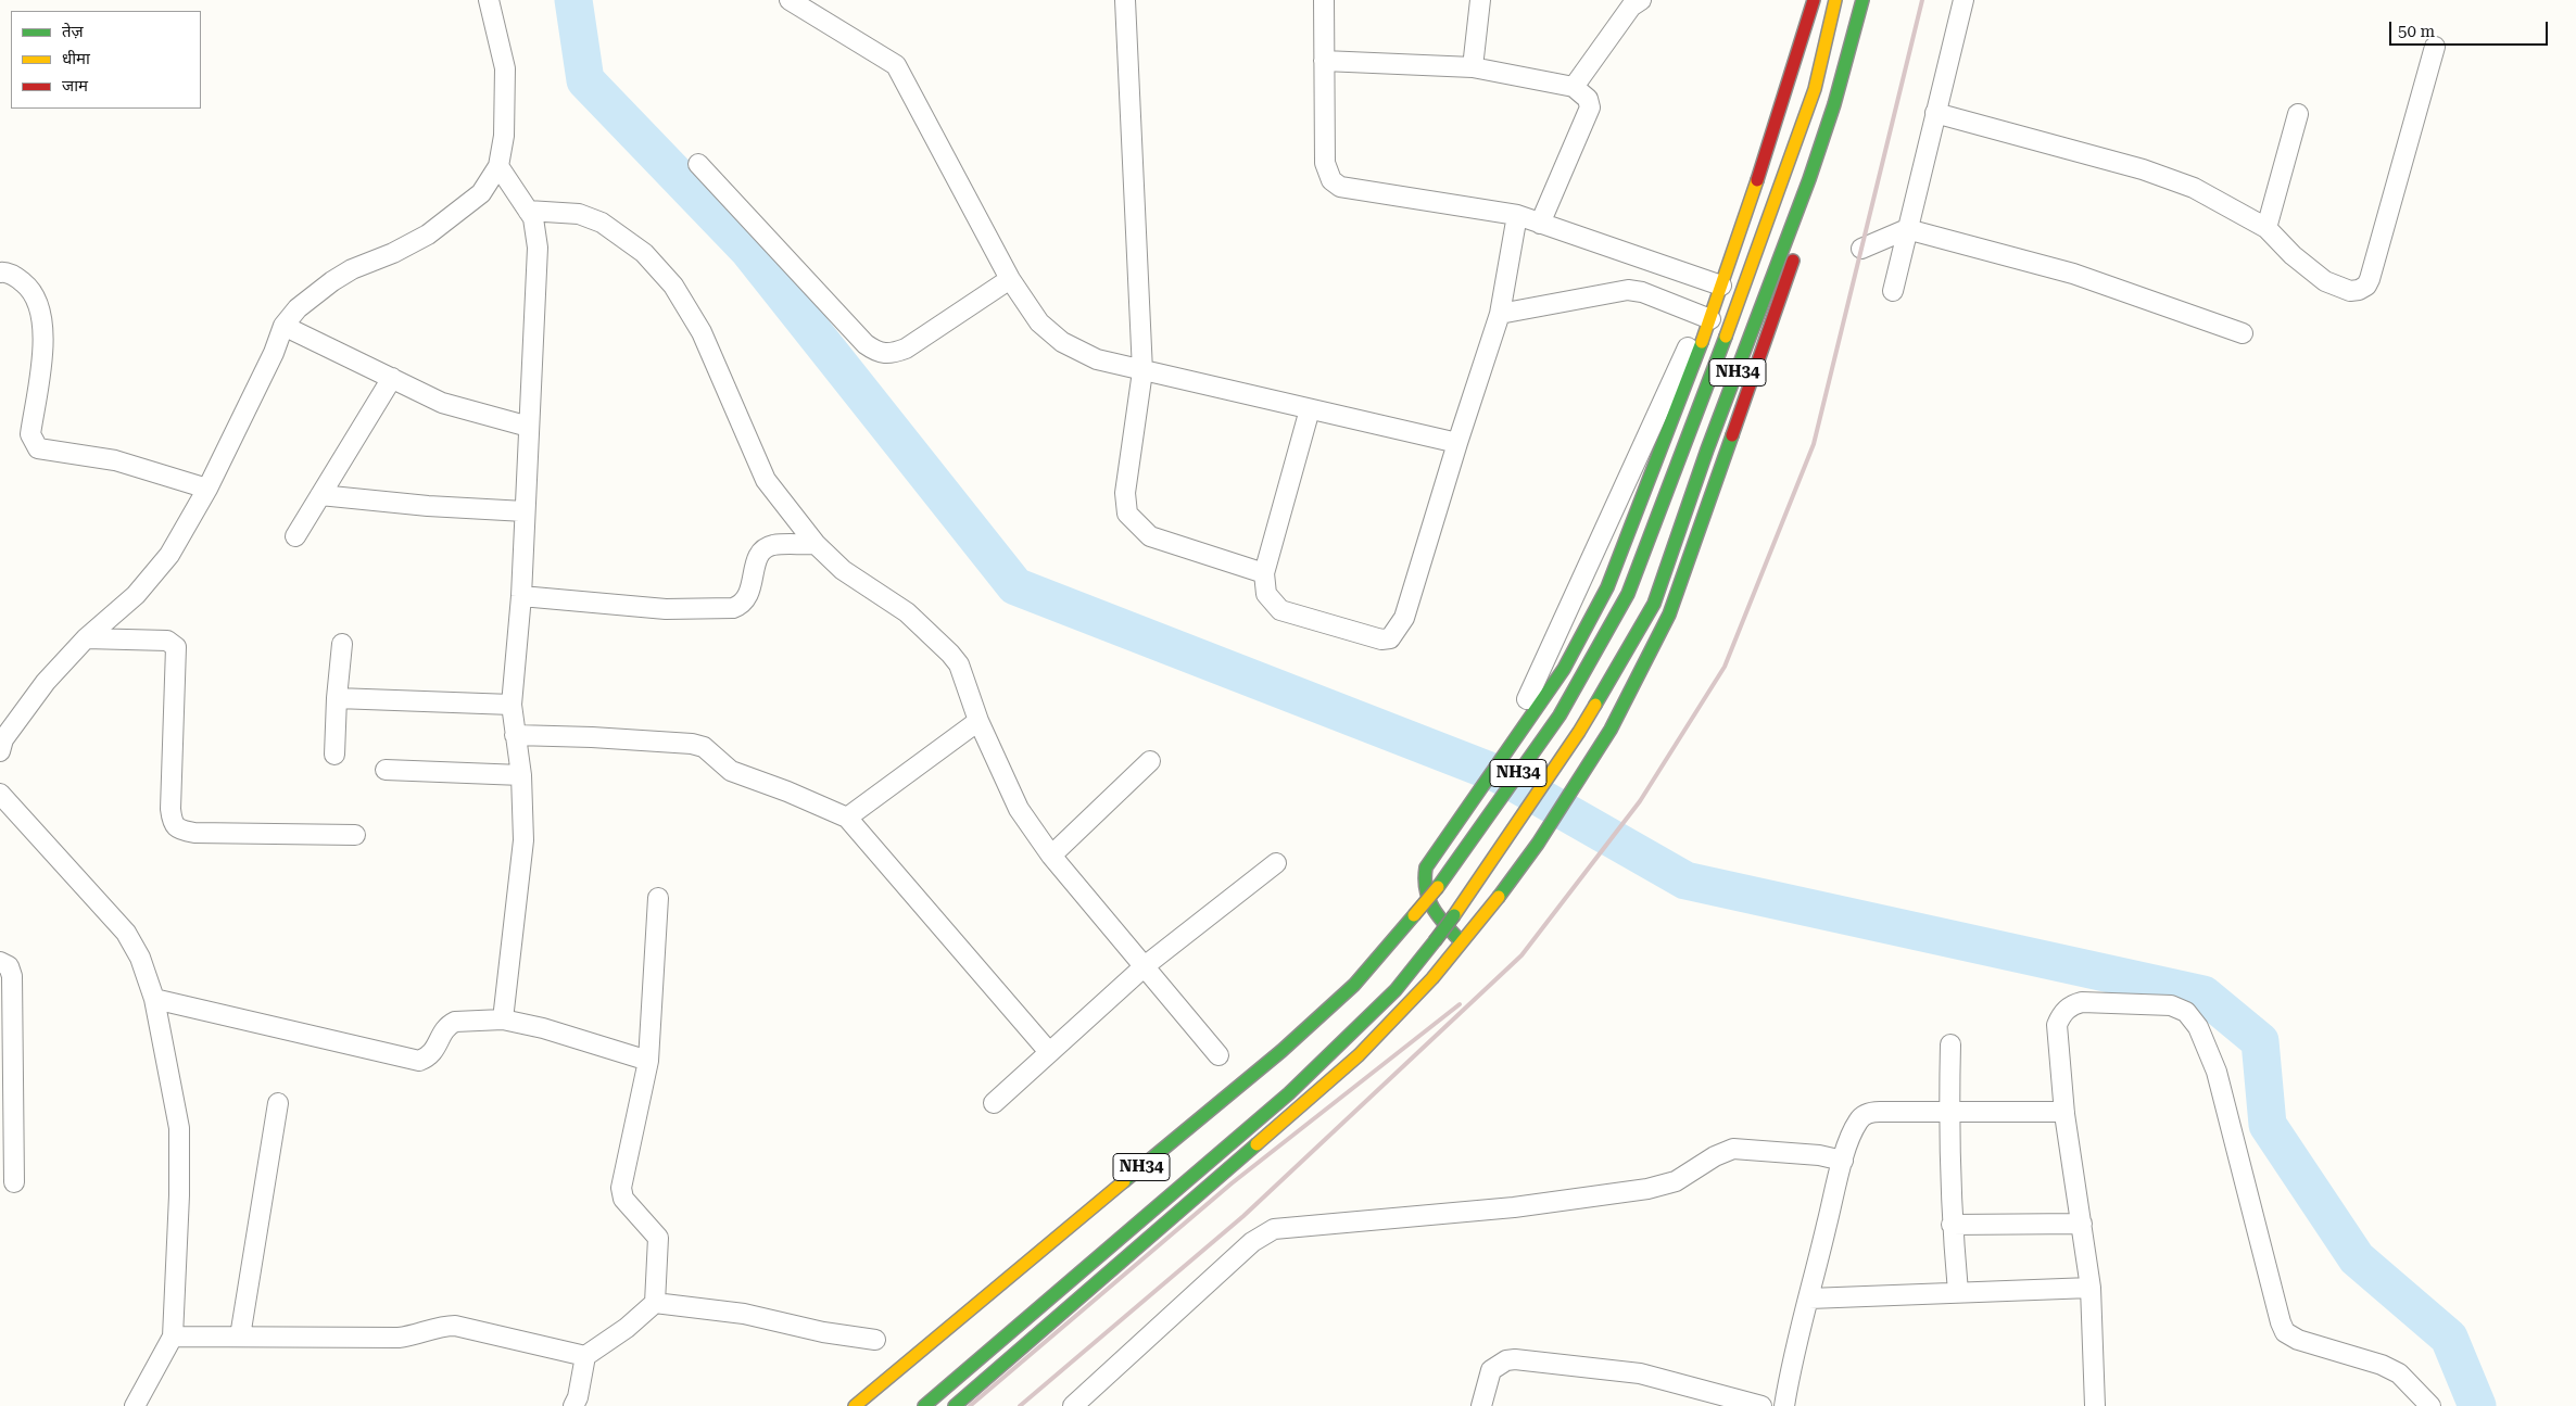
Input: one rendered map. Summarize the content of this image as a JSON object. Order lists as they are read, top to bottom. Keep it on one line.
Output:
{"streets":{"main road":["NH34"]},"legend":["तेज़","धीमा","जाम"],"scale_bar":"50 m"}
